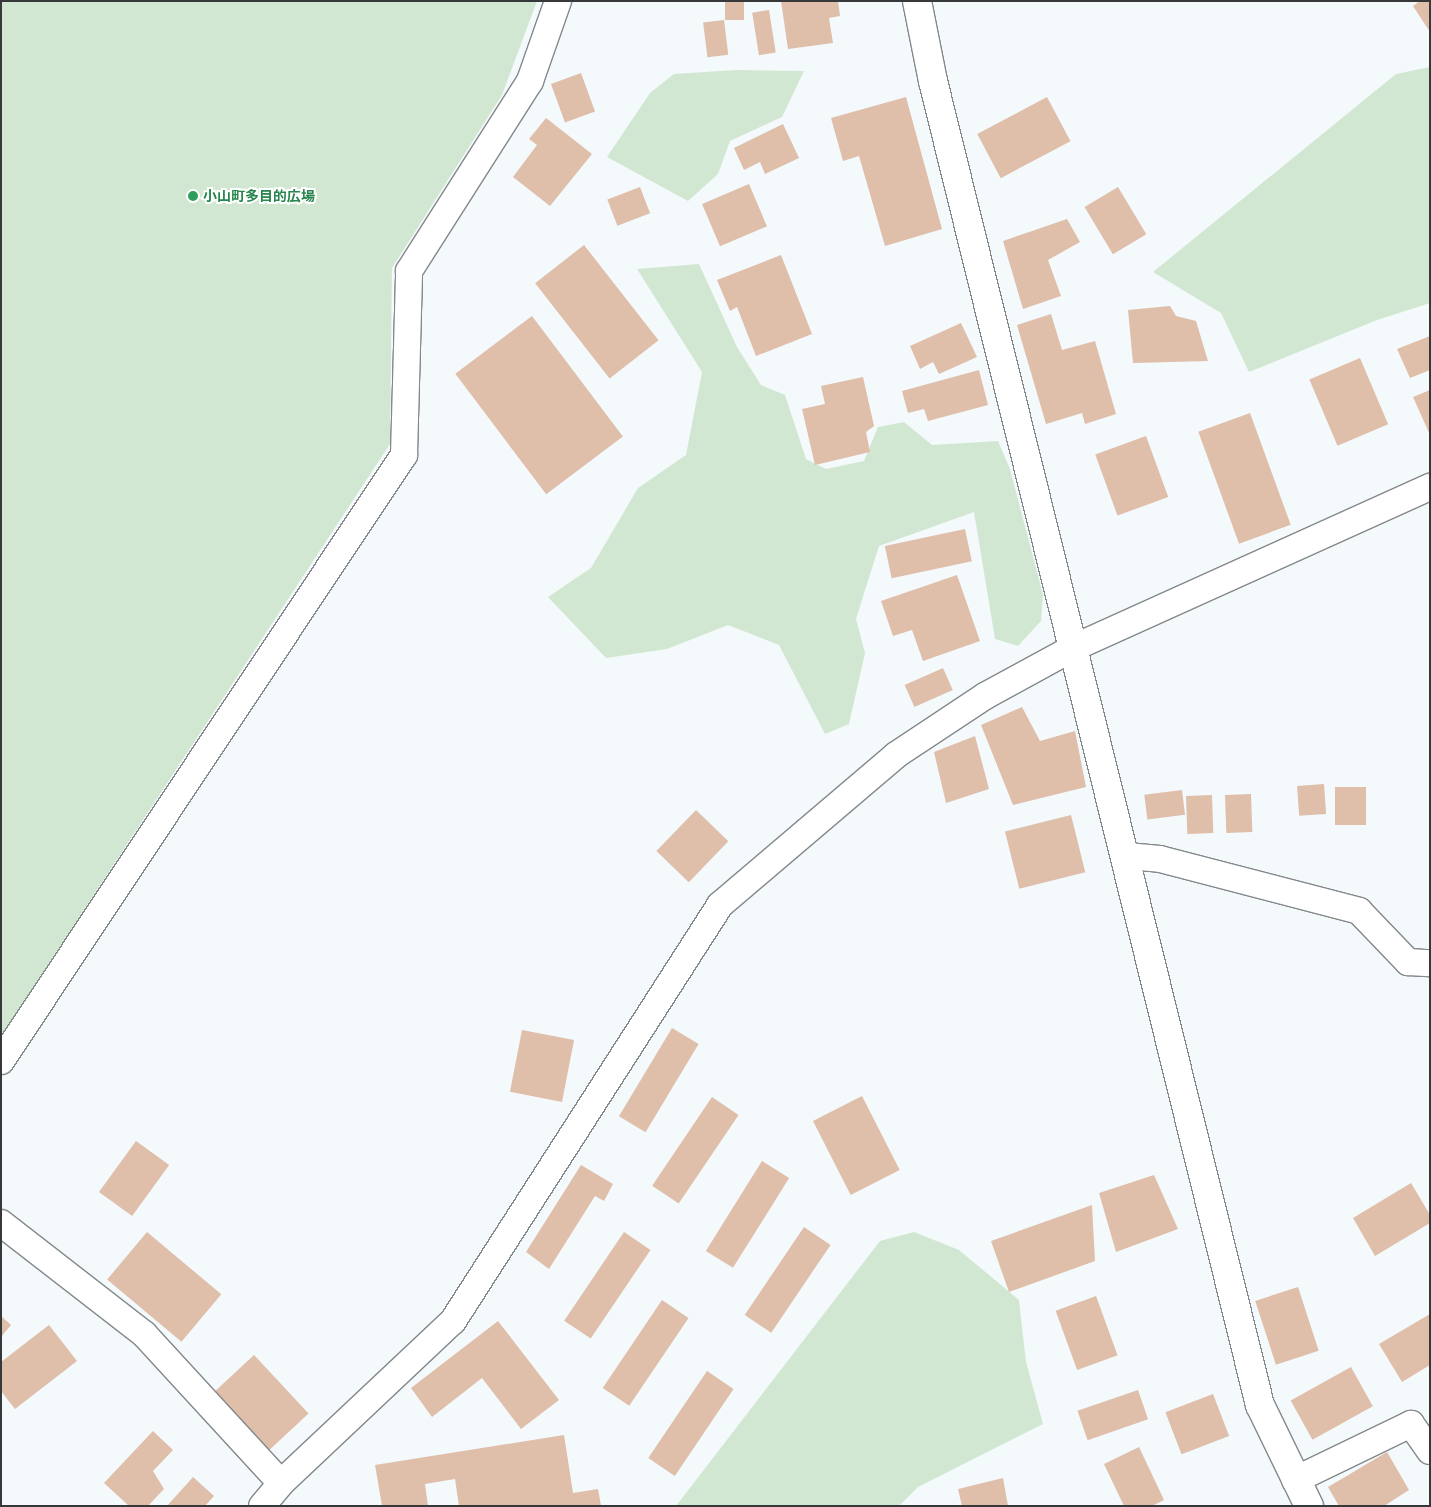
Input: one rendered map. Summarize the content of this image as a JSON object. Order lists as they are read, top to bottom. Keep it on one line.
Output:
{"places":["小山町多目的広場"]}
